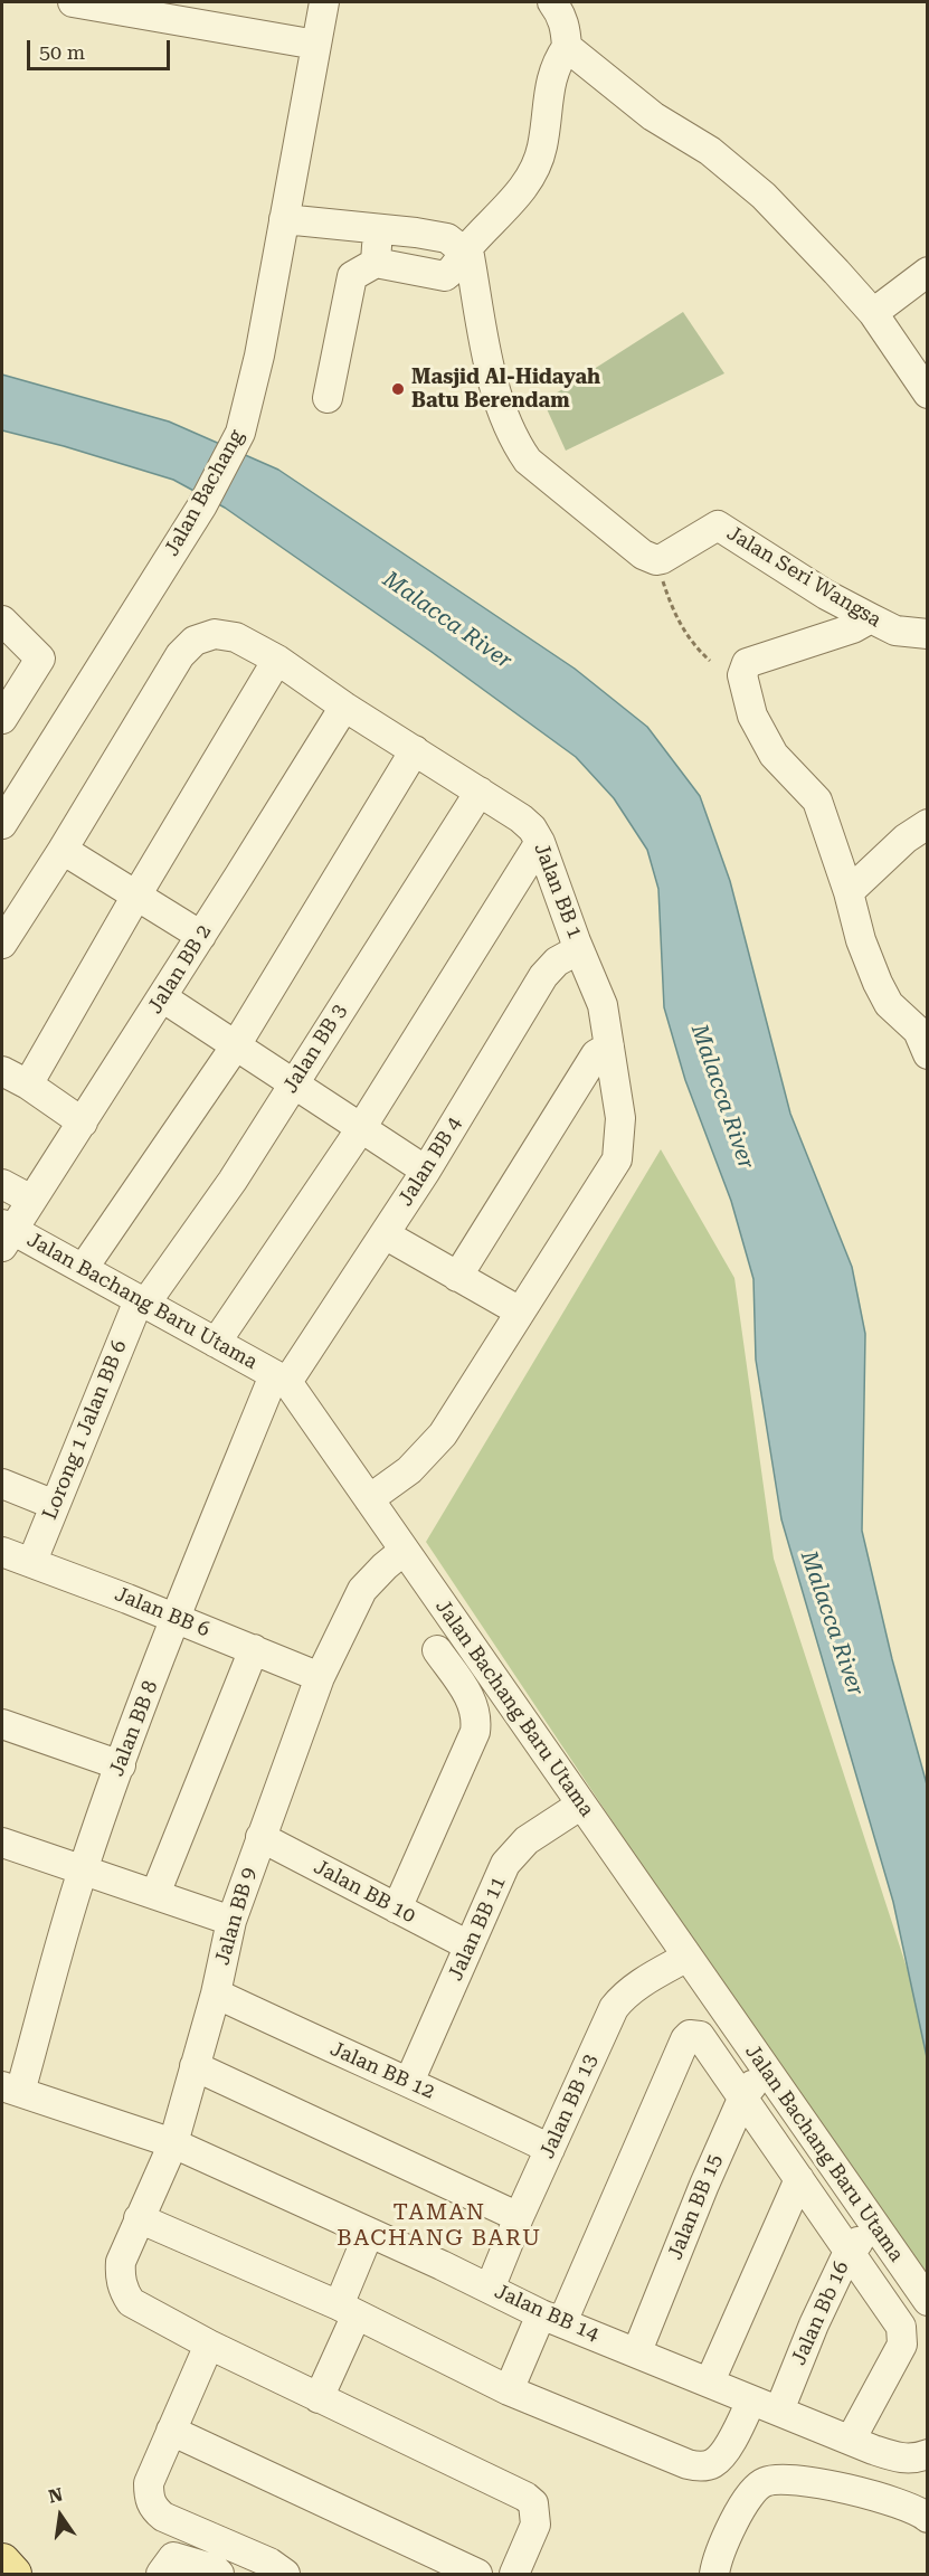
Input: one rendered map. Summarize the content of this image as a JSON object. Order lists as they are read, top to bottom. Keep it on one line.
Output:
{"streets":{"street":["Jalan Bachang","Jalan Seri Wangsa","Jalan BB 1","Jalan BB 2","Jalan BB 3","Jalan BB 4","Jalan Bachang Baru Utama","Lorong 1 Jalan BB 6","Jalan BB 6","Jalan BB 8","Jalan BB 10","Jalan BB 9","Jalan BB 11","Jalan BB 12","Jalan BB 13","Jalan BB 15","Jalan BB 14","Jalan Bb 16"]},"crossings":[["Jalan BB 1","Jalan BB 2"],["Jalan BB 1","Jalan BB 3"],["Jalan BB 1","Jalan BB 4"],["Jalan BB 1","Jalan Bachang Baru Utama"],["Jalan BB 2","Jalan Bachang Baru Utama"],["Jalan BB 3","Jalan Bachang Baru Utama"],["Jalan BB 3","Lorong 1 Jalan BB 6"],["Jalan BB 4","Jalan Bachang Baru Utama"],["Jalan BB 4","Jalan BB 8"],["Jalan Bachang Baru Utama","Lorong 1 Jalan BB 6"],["Jalan Bachang Baru Utama","Jalan BB 8"],["Jalan Bachang Baru Utama","Jalan BB 9"],["Jalan Bachang Baru Utama","Jalan BB 11"],["Jalan Bachang Baru Utama","Jalan BB 13"],["Jalan Bachang Baru Utama","Jalan BB 15"],["Jalan Bachang Baru Utama","Jalan Bb 16"],["Lorong 1 Jalan BB 6","Jalan BB 6"],["Jalan BB 6","Jalan BB 8"],["Jalan BB 6","Jalan BB 9"],["Jalan BB 8","Jalan BB 14"],["Jalan BB 10","Jalan BB 9"],["Jalan BB 10","Jalan BB 11"],["Jalan BB 9","Jalan BB 12"],["Jalan BB 9","Jalan BB 14"],["Jalan BB 11","Jalan BB 12"],["Jalan BB 12","Jalan BB 13"],["Jalan BB 13","Jalan BB 14"],["Jalan BB 15","Jalan BB 14"],["Jalan BB 14","Jalan Bb 16"]],"districts":["TAMAN BACHANG BARU"],"water":["Malacca River"],"places":["Masjid Al-Hidayah Batu Berendam"],"scale_bar":"50 m","north":"top"}
